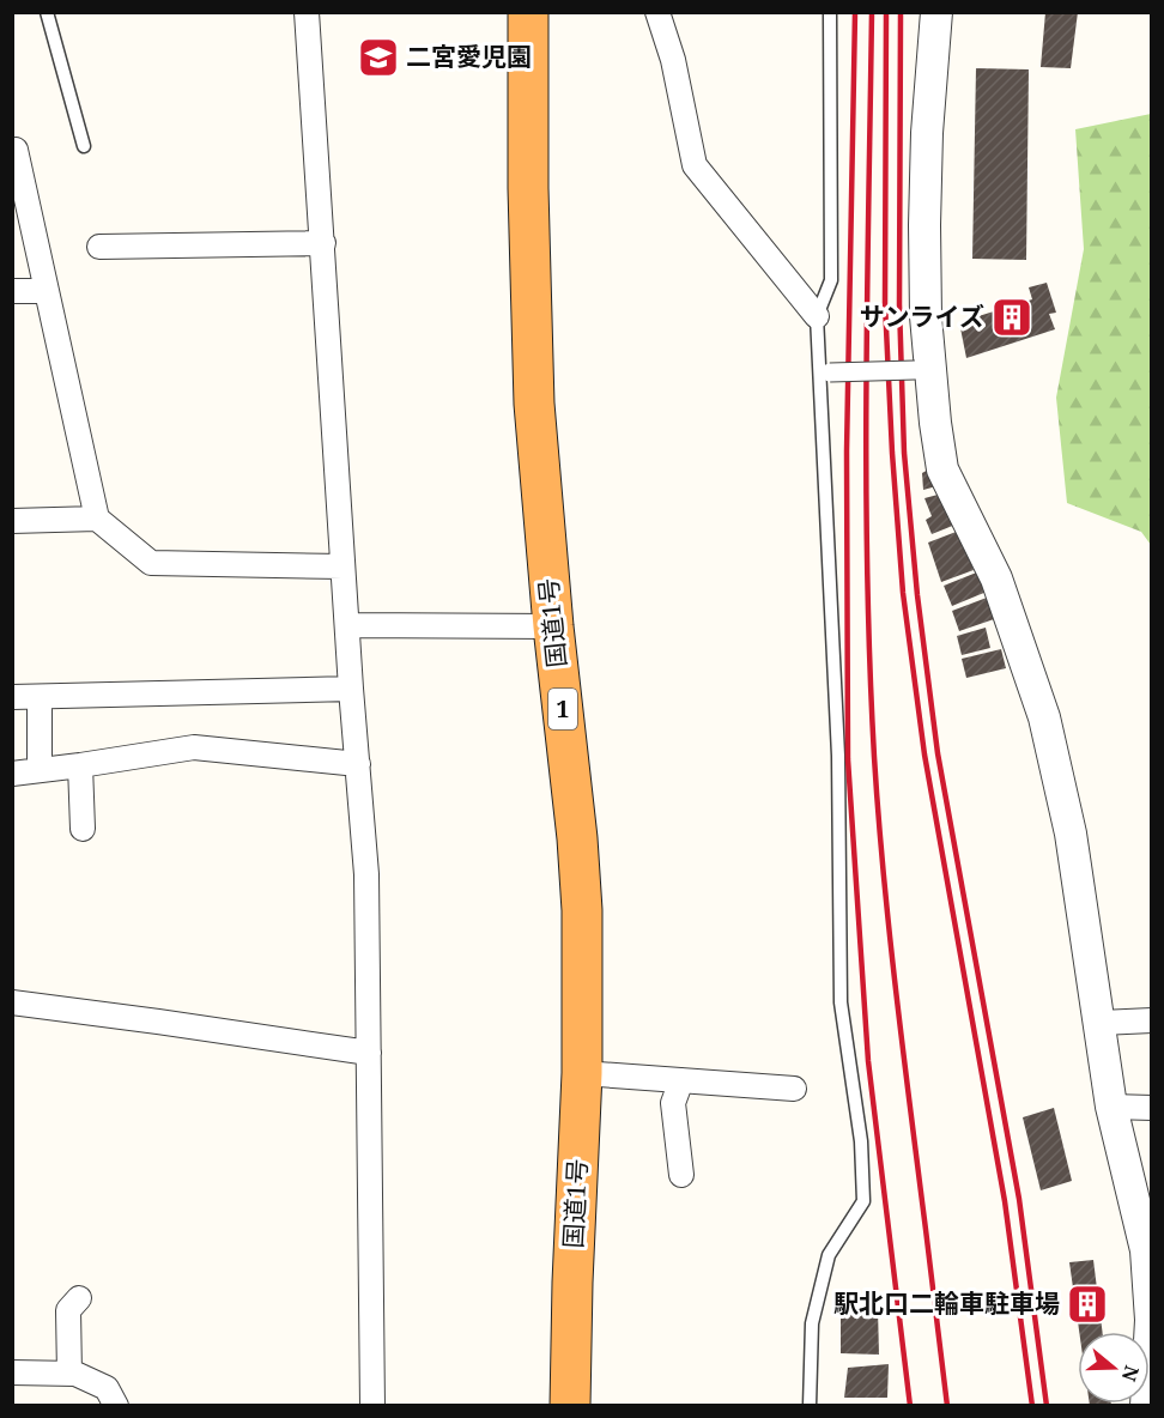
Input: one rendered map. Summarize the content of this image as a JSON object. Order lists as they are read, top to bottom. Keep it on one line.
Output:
{"streets":{"highway":["国道1号","1"]},"places":{"school or university":["二宮愛児園"],"building":["サンライズ","駅北口二輪車駐車場"]},"north":"right"}
